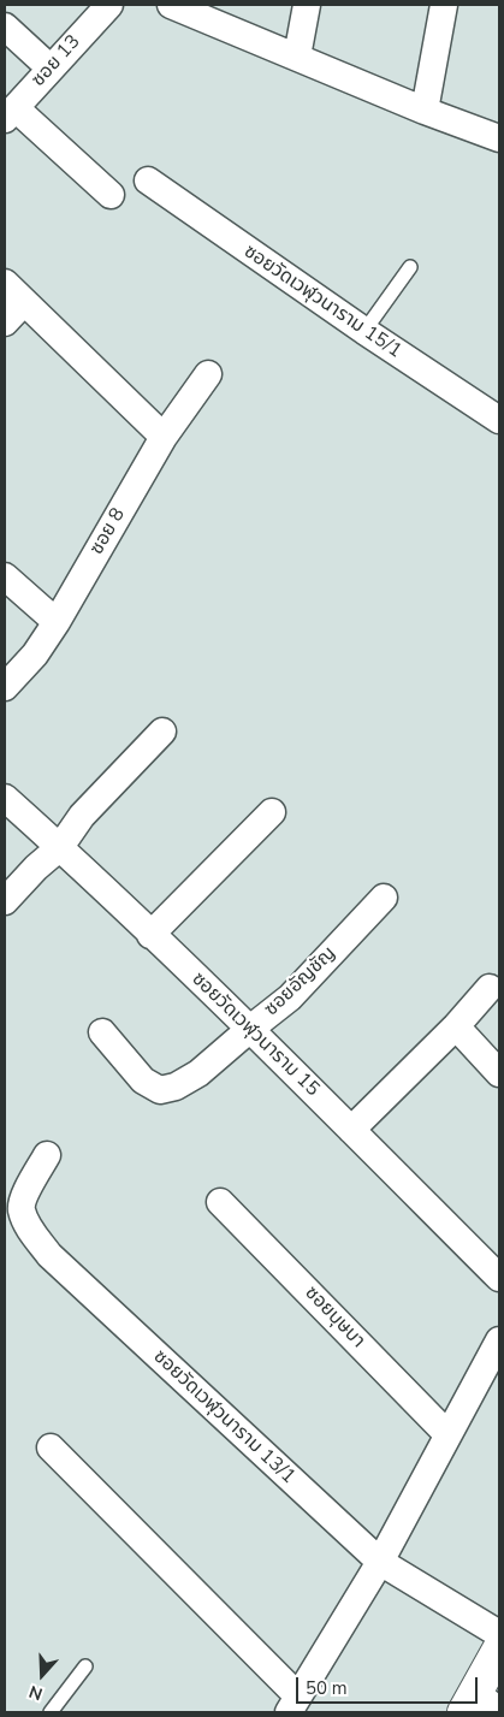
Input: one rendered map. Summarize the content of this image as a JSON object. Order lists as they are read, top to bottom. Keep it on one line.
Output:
{"streets":{"street":["ซอย 13","ซอยวัดเวฬุวนาราม 15/1","ซอย 8","ซอยอัญชัญ","ซอยวัดเวฬุวนาราม 15","ซอยบุษบา","ซอยวัดเวฬุวนาราม 13/1"]},"crossings":[["ซอยอัญชัญ","ซอยวัดเวฬุวนาราม 15"]],"scale_bar":"50 m","north":"bottom"}
